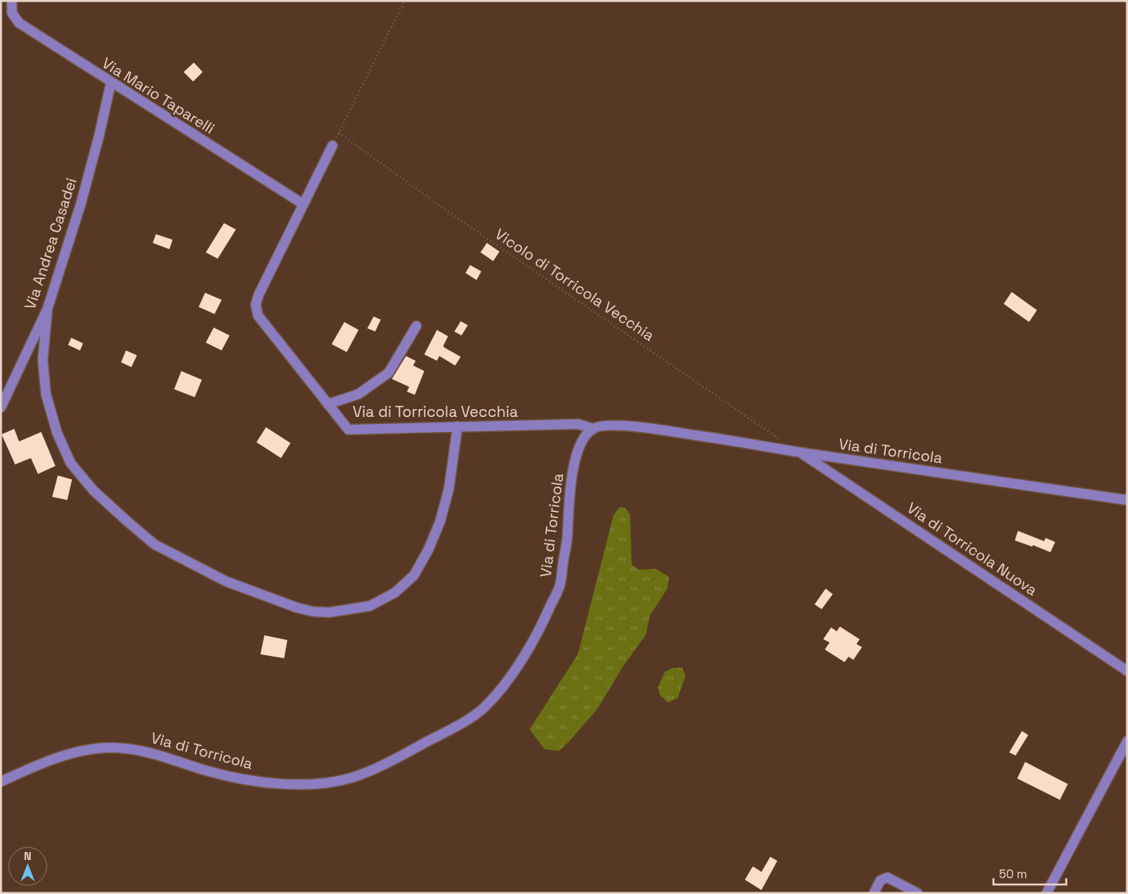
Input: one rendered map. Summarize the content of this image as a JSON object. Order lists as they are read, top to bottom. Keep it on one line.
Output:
{"streets":{"street":["Via Mario Taparelli","Via Andrea Casadei","Via di Torricola Vecchia","Via di Torricola","Via di Torricola Nuova"],"path":["Vicolo di Torricola Vecchia"]},"crossings":[["Via Mario Taparelli","Via Andrea Casadei"],["Via Mario Taparelli","Via di Torricola Vecchia"],["Via di Torricola Vecchia","Via di Torricola"],["Via di Torricola","Via di Torricola Nuova"]],"scale_bar":"50 m","north":"top"}
